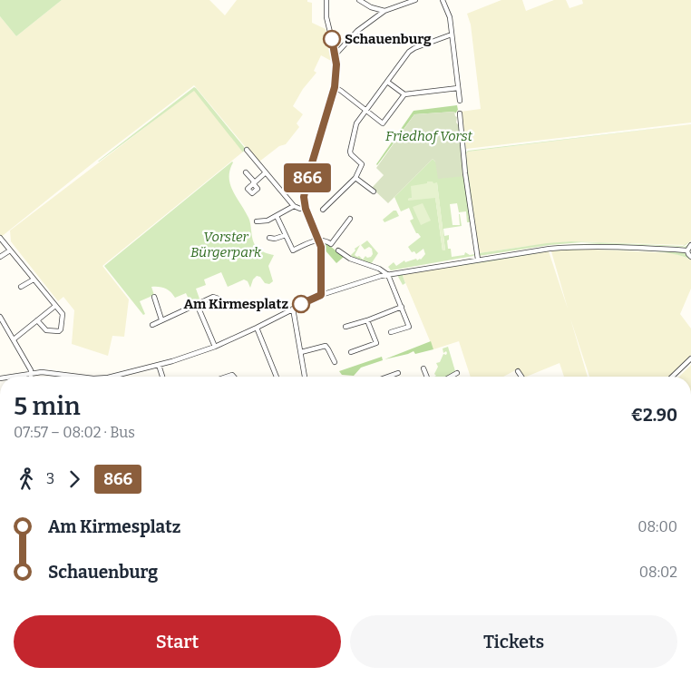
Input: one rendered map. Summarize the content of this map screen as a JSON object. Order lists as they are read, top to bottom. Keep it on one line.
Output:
{"parks":["Friedhof Vorst","Vorster Bürgerpark"],"places":["Schauenburg","Am Kirmesplatz"],"lines":["bus line 866"],"page":{"on_map":"866","heading":["5 min","07:57 – 08:02 · Bus","€2.90"],"legs":["3","866"],"list":[{"name":"Am Kirmesplatz","value":"08:00"},{"name":"Schauenburg","value":"08:02"}],"buttons":["Start","Tickets"]}}
